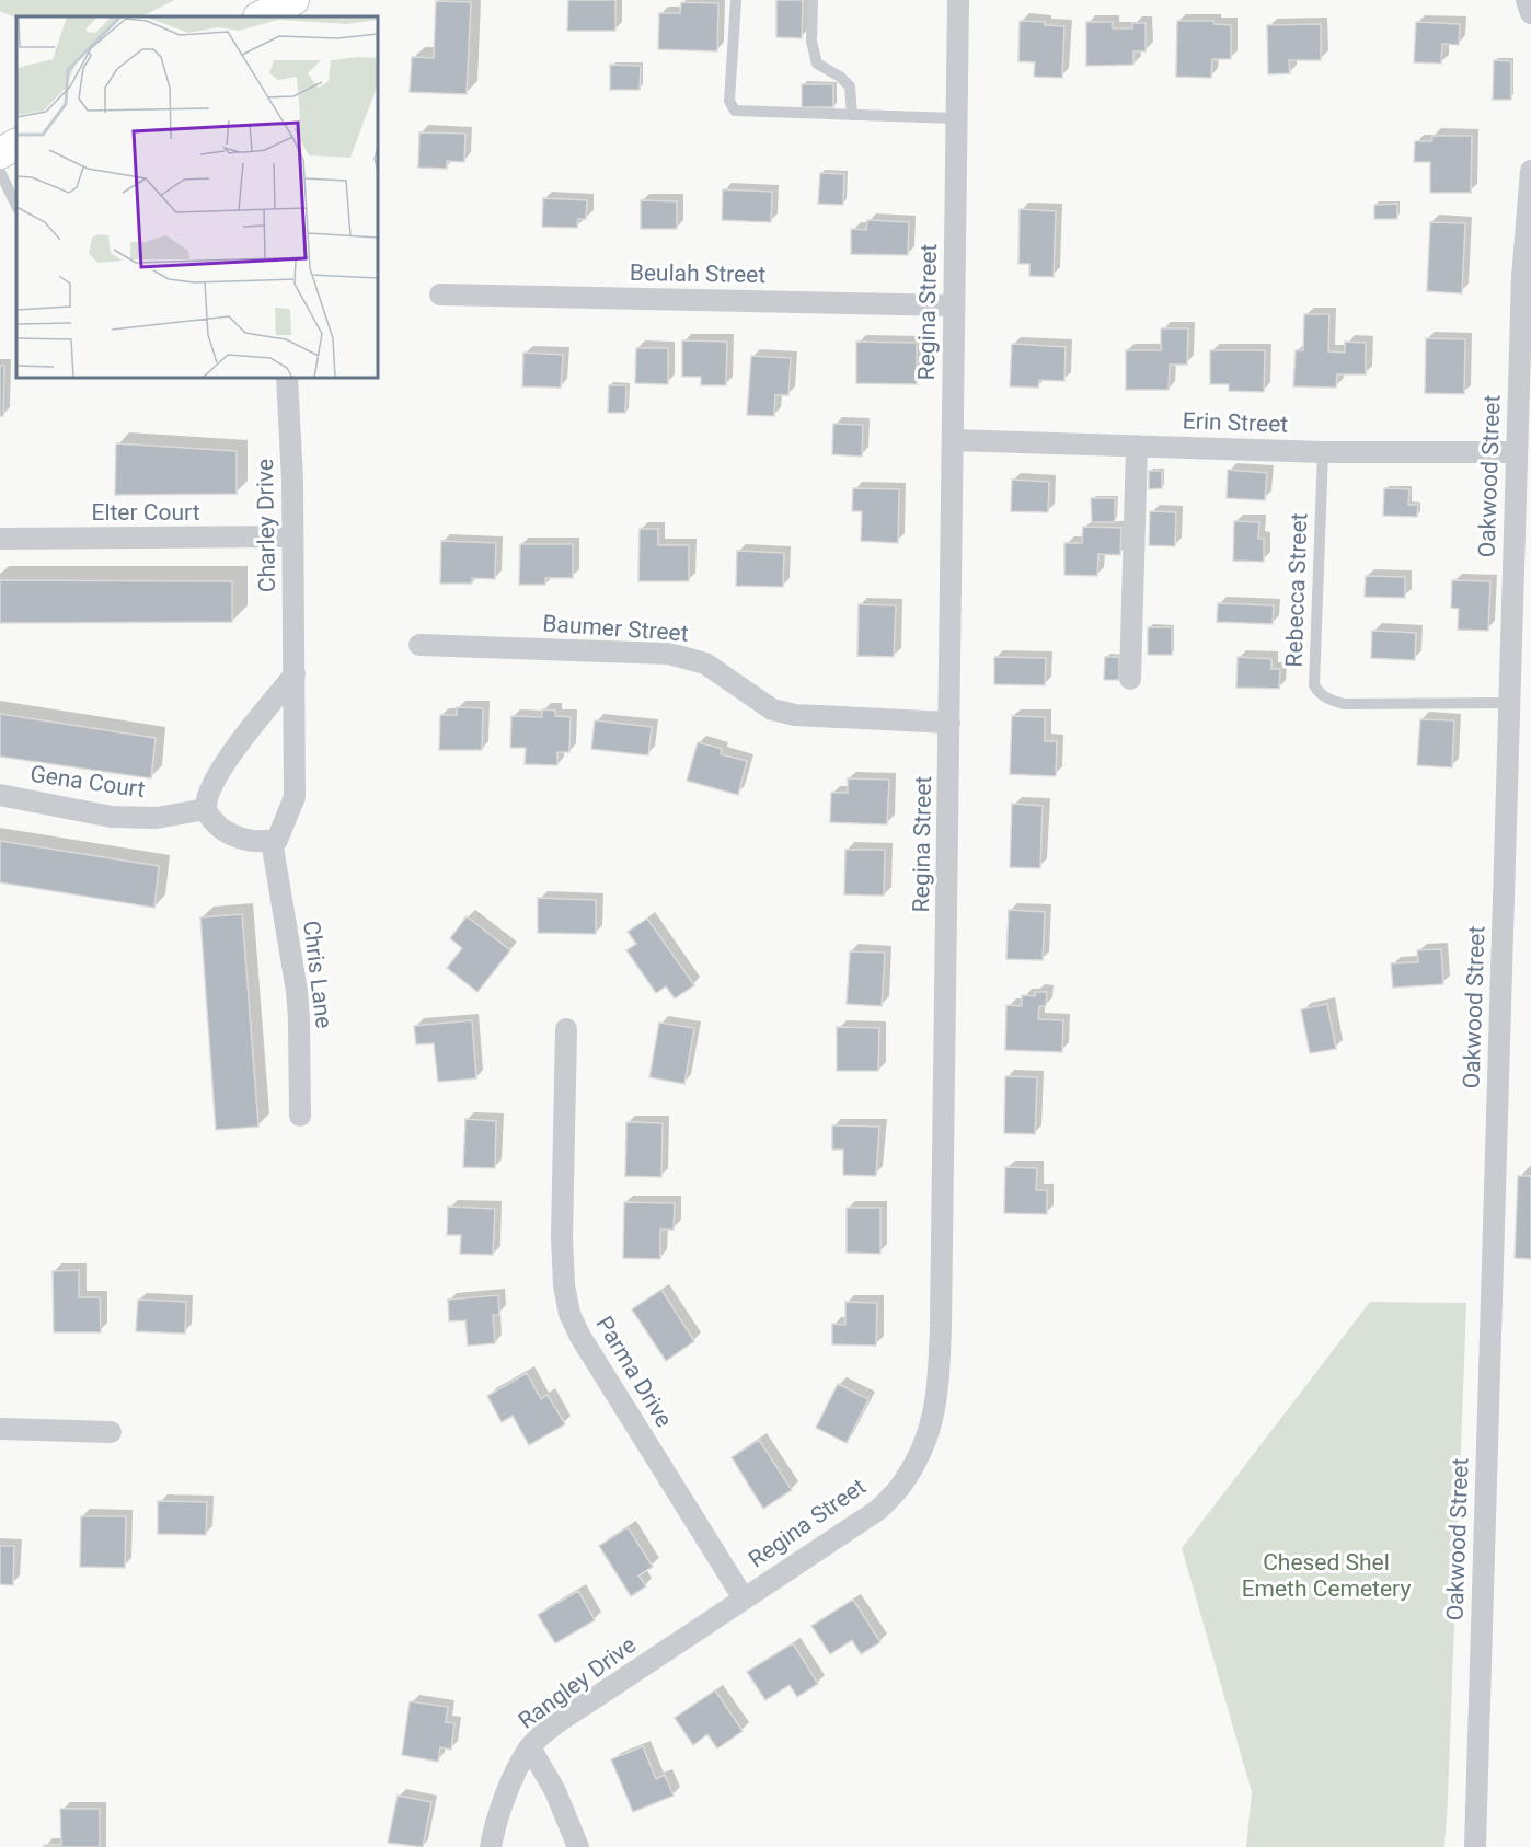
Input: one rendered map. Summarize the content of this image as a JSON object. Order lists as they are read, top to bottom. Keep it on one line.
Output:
{"streets":{"street":["Beulah Street","Regina Street","Erin Street","Oakwood Street","Elter Court","Charley Drive","Baumer Street","Gena Court","Chris Lane","Parma Drive","Rangley Drive"],"lane":["Rebecca Street"]},"crossings":[["Beulah Street","Regina Street"],["Regina Street","Erin Street"],["Regina Street","Baumer Street"],["Regina Street","Parma Drive"],["Regina Street","Rangley Drive"],["Erin Street","Oakwood Street"],["Erin Street","Rebecca Street"],["Oakwood Street","Rebecca Street"],["Elter Court","Charley Drive"],["Charley Drive","Chris Lane"],["Parma Drive","Rangley Drive"]],"parks":["Chesed Shel Emeth Cemetery"]}
